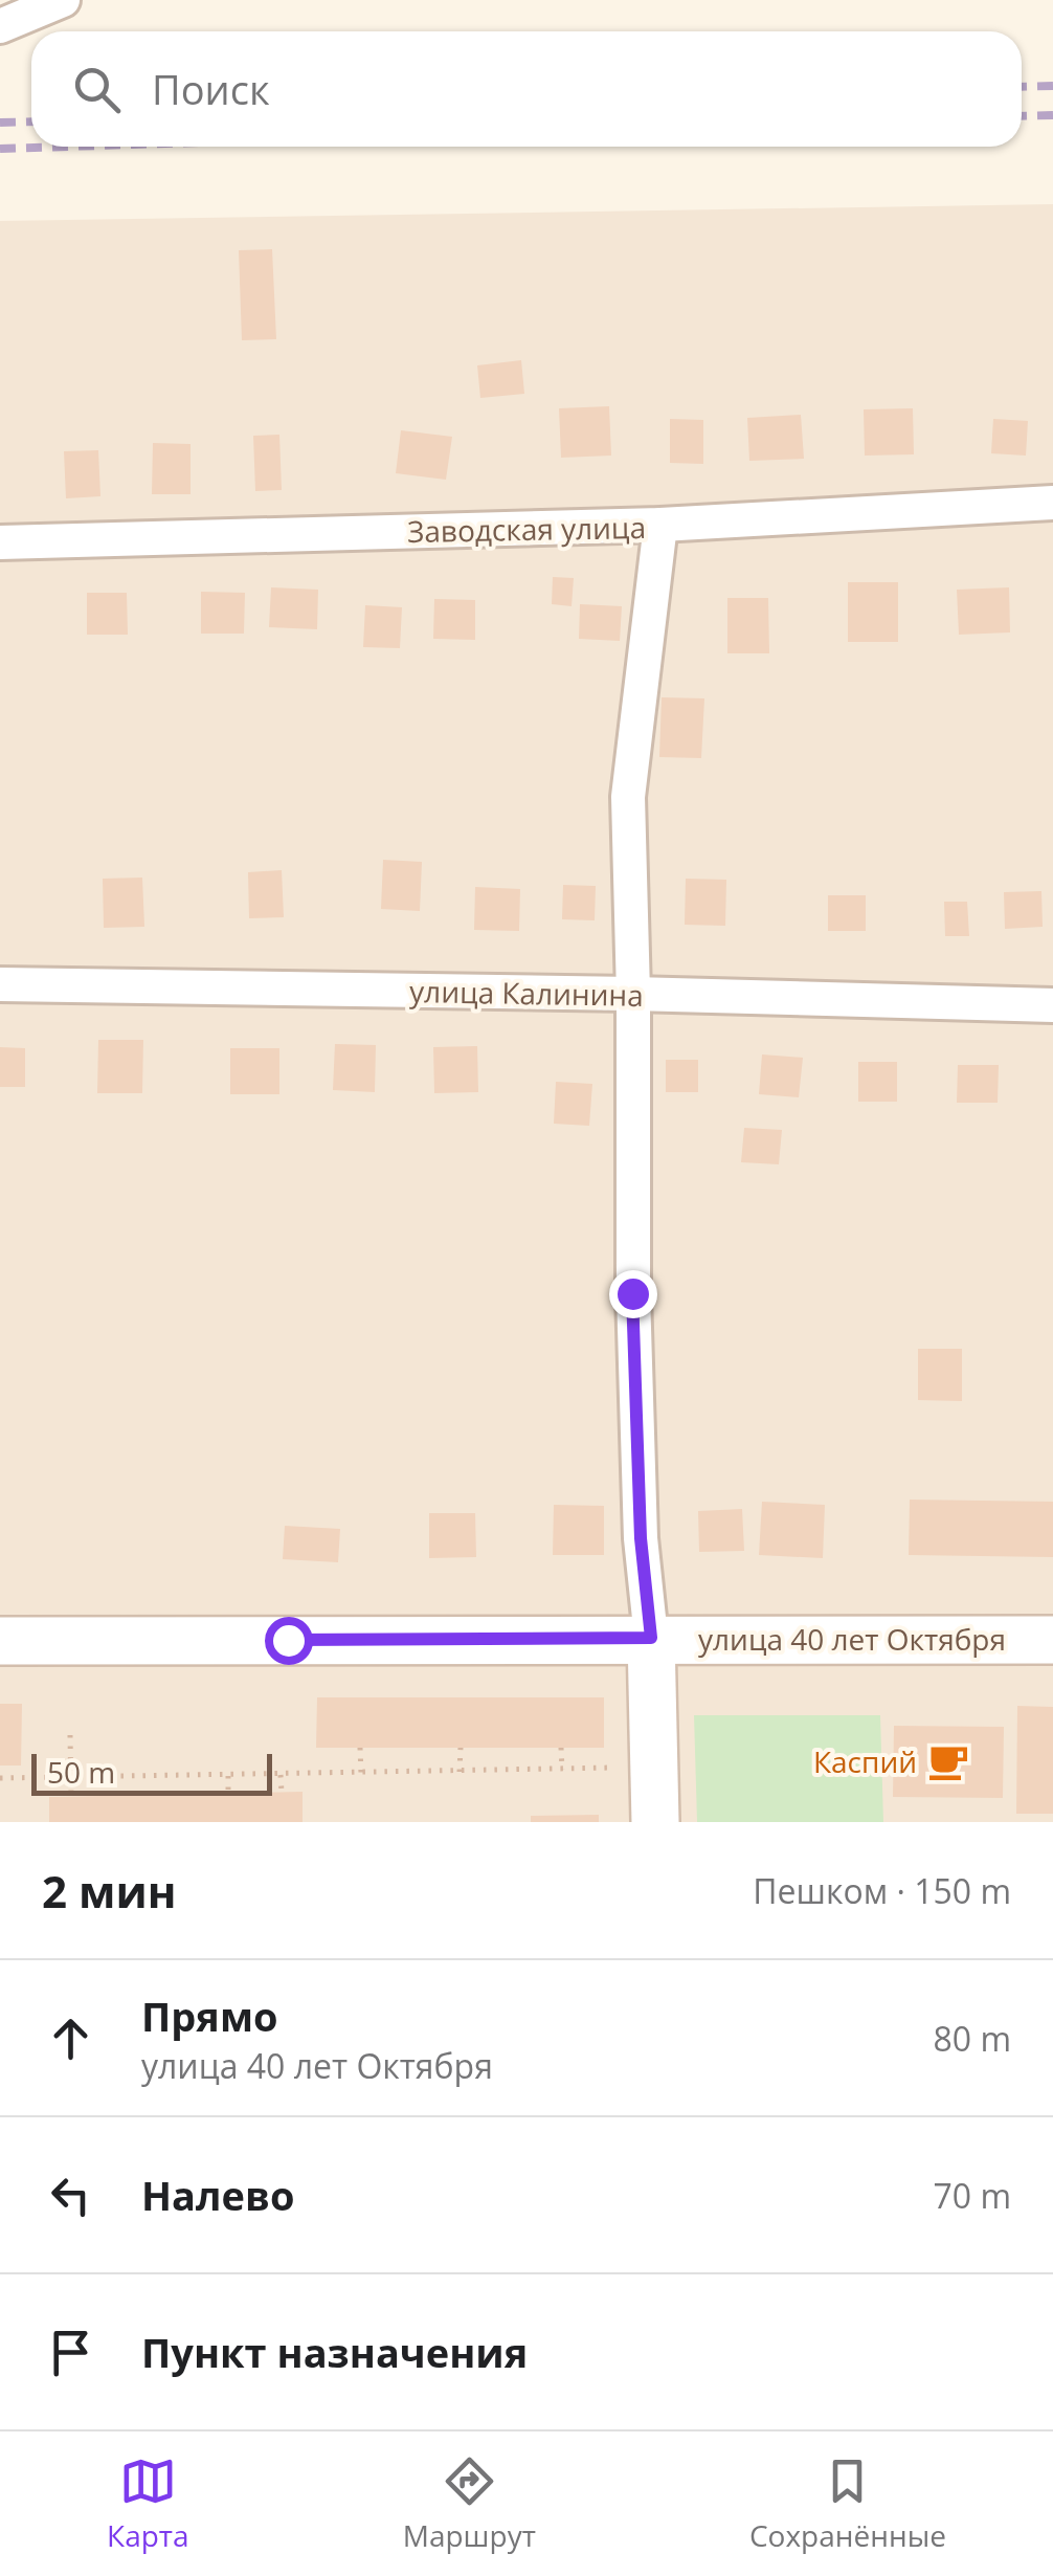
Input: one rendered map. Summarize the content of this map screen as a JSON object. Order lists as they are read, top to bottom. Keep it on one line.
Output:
{"streets":{"street":["Заводская улица","улица Калинина","улица 40 лет Октября"]},"places":{"cafe":["Каспий"]},"scale_bar":"50 m","page":{"search":"Поиск","scale":"50 m","heading":["2 мин","Пешком · 150 m"],"list":[["Прямо","улица 40 лет Октября","80 m"],["Налево","70 m"],"Пункт назначения"],"nav":["Карта","Маршрут","Сохранённые"]}}
